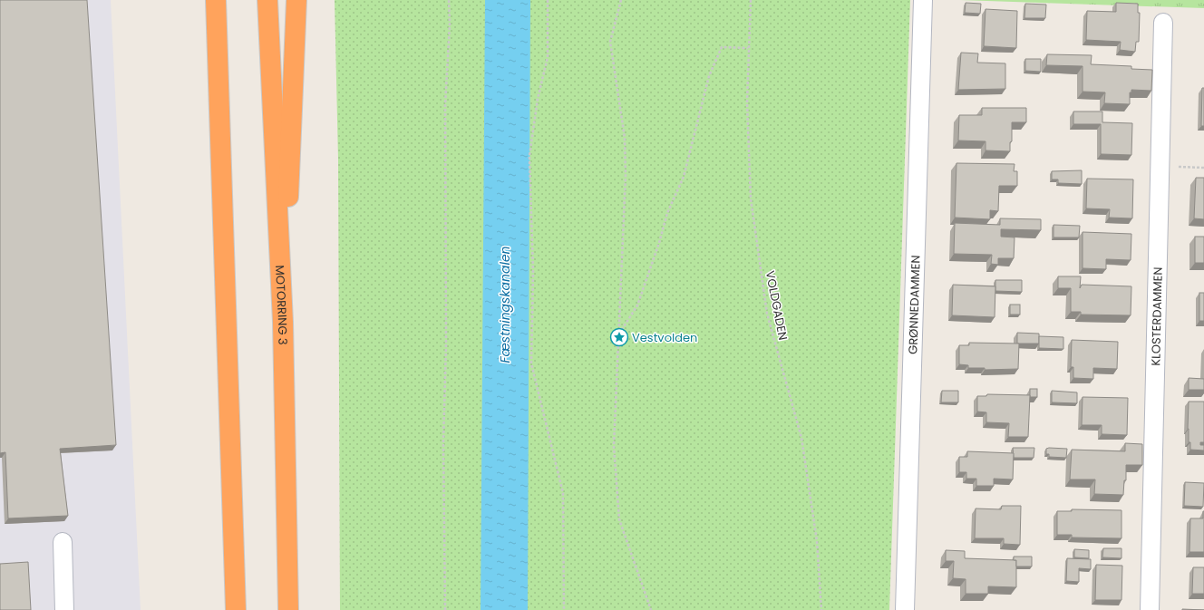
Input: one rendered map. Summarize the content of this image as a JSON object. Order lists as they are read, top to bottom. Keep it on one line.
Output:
{"streets":{"highway":["MOTORRING 3"],"street":["GRØNNEDAMMEN","KLOSTERDAMMEN"],"path":["VOLDGADEN"]},"water":["Fæstningskanalen"],"places":{"place":["Vestvolden"]}}
